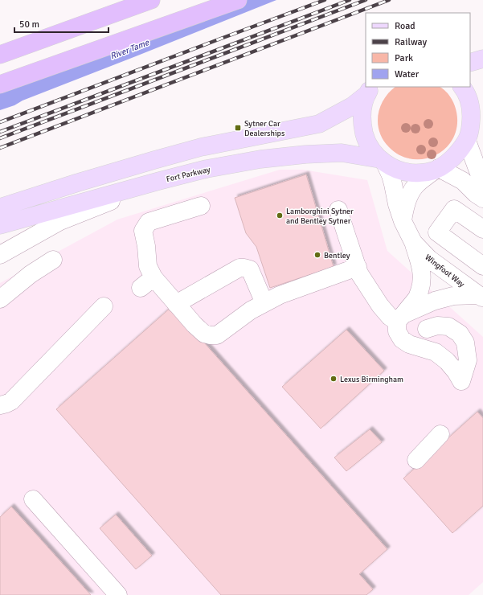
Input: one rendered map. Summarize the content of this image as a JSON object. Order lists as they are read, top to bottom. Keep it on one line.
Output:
{"streets":{"main road":["Fort Parkway"],"street":["Wingfoot Way"]},"crossings":[["Fort Parkway","Wingfoot Way"]],"water":["River Tame"],"places":{"transit":["Sytner Car Dealerships"],"other":["Lamborghini Sytner and Bentley Sytner","Bentley","Lexus Birmingham"]},"legend":["Road","Railway","Park","Water"],"scale_bar":"50 m"}
